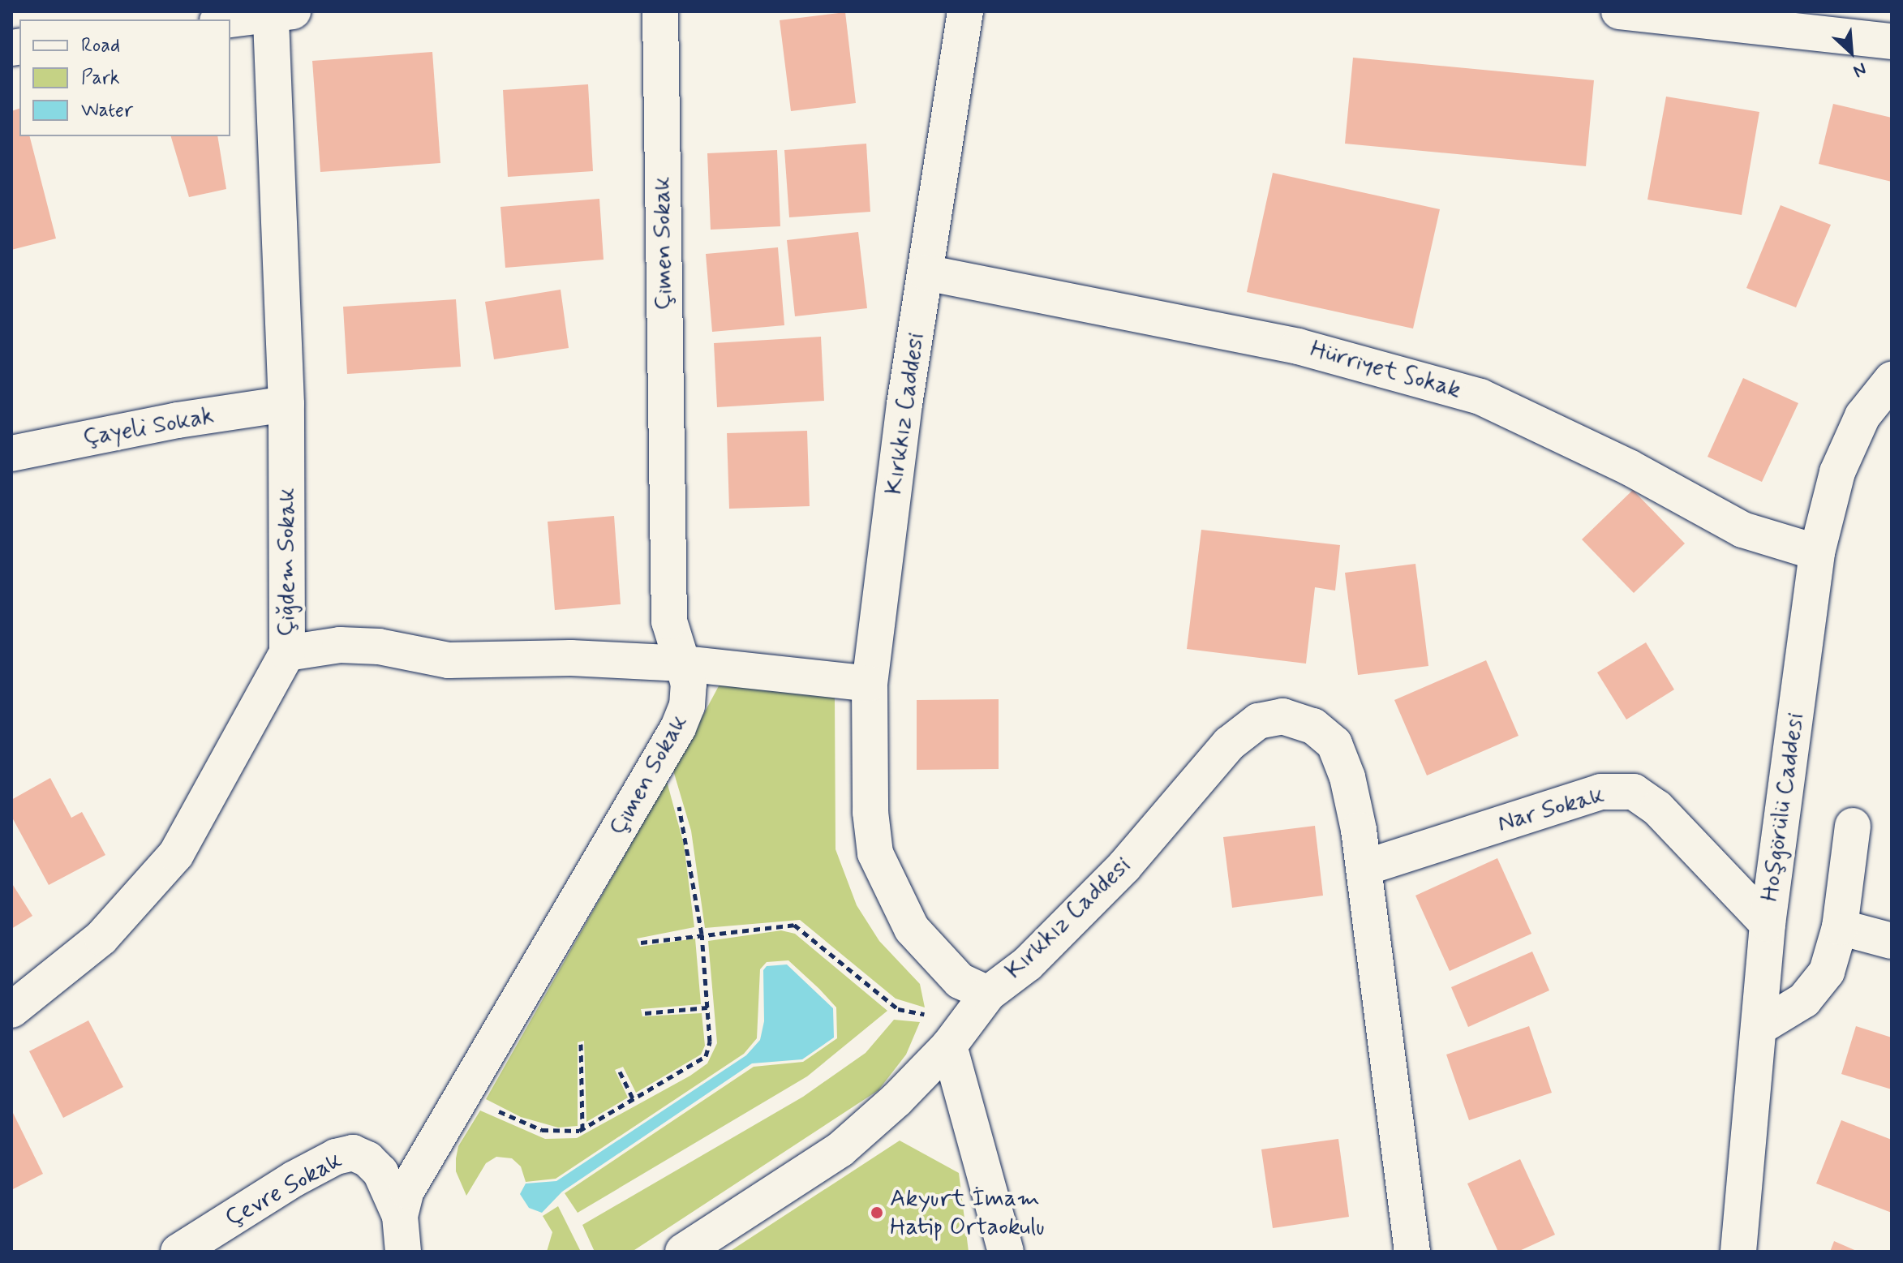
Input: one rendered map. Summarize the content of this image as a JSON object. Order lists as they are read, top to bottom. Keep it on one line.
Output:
{"streets":{"street":["Çimen Sokak","Hürriyet Sokak","Kırkkız Caddesi","Çayeli Sokak","Çiğdem Sokak","Hoşgörülü Caddesi","Nar Sokak","Çevre Sokak"]},"crossings":[["Çimen Sokak","Çevre Sokak"],["Hürriyet Sokak","Kırkkız Caddesi"],["Hürriyet Sokak","Hoşgörülü Caddesi"],["Kırkkız Caddesi","Nar Sokak"],["Çayeli Sokak","Çiğdem Sokak"],["Hoşgörülü Caddesi","Nar Sokak"]],"places":["Akyurt İmam Hatip Ortaokulu"],"legend":["Road","Park","Water"],"north":"bottom right"}
